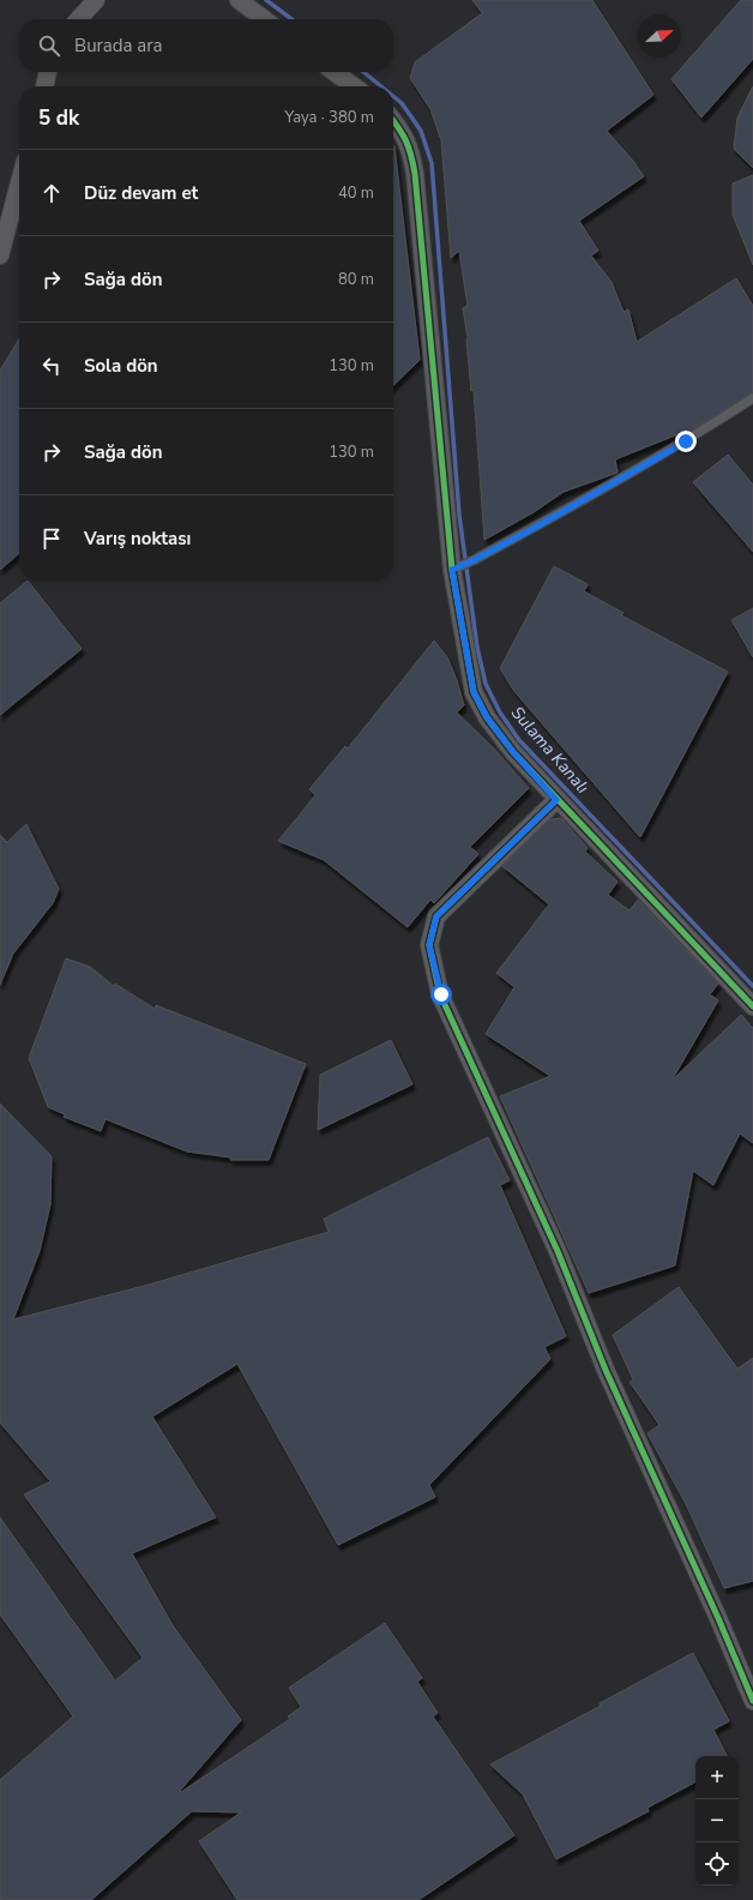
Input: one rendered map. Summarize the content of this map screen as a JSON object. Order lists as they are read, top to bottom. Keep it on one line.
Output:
{"water":["Sulama Kanalı"],"north":"top right","page":{"search":"Burada ara","heading":["5 dk","Yaya · 380 m"],"list":[["Düz devam et","40 m"],["Sağa dön","80 m"],["Sola dön","130 m"],["Sağa dön","130 m"],"Varış noktası"],"map_buttons":["+","−"]}}
